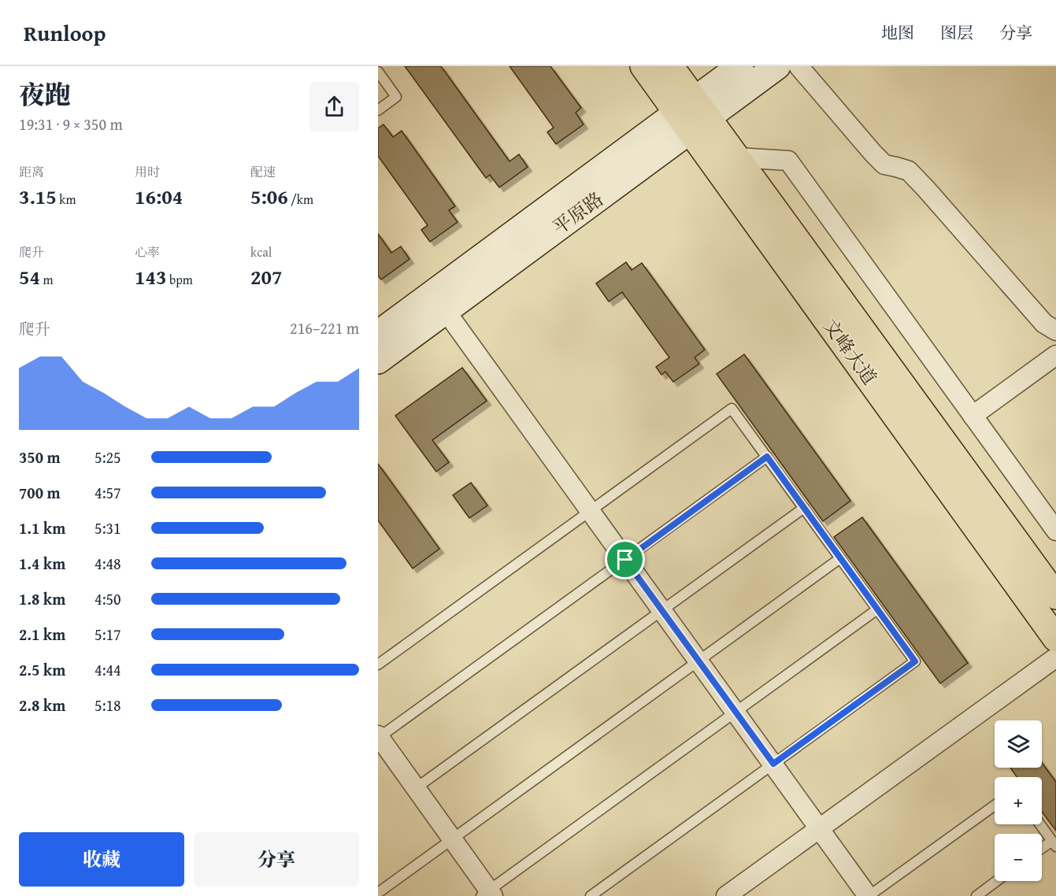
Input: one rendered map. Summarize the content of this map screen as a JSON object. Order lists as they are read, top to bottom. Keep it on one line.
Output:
{"streets":{"main road":["平原路","文峰大道"]},"crossings":[["平原路","文峰大道"]],"page":{"header":"Runloop","nav":["地图","图层","分享"],"heading":["夜跑","19:31 · 9 × 350 m"],"stats":[["距离","3.15 km"],["用时","16:04"],["配速","5:06 /km"],["爬升","54 m"],["心率","143 bpm"],["kcal","207"]],"chart":["爬升","216–221 m"],"list":[{"name":"350 m","note":"5:25"},{"name":"700 m","note":"4:57"},{"name":"1.1 km","note":"5:31"},{"name":"1.4 km","note":"4:48"},{"name":"1.8 km","note":"4:50"},{"name":"2.1 km","note":"5:17"},{"name":"2.5 km","note":"4:44"},{"name":"2.8 km","note":"5:18"}],"map_buttons":["+","−"],"buttons":["收藏","分享"]}}
